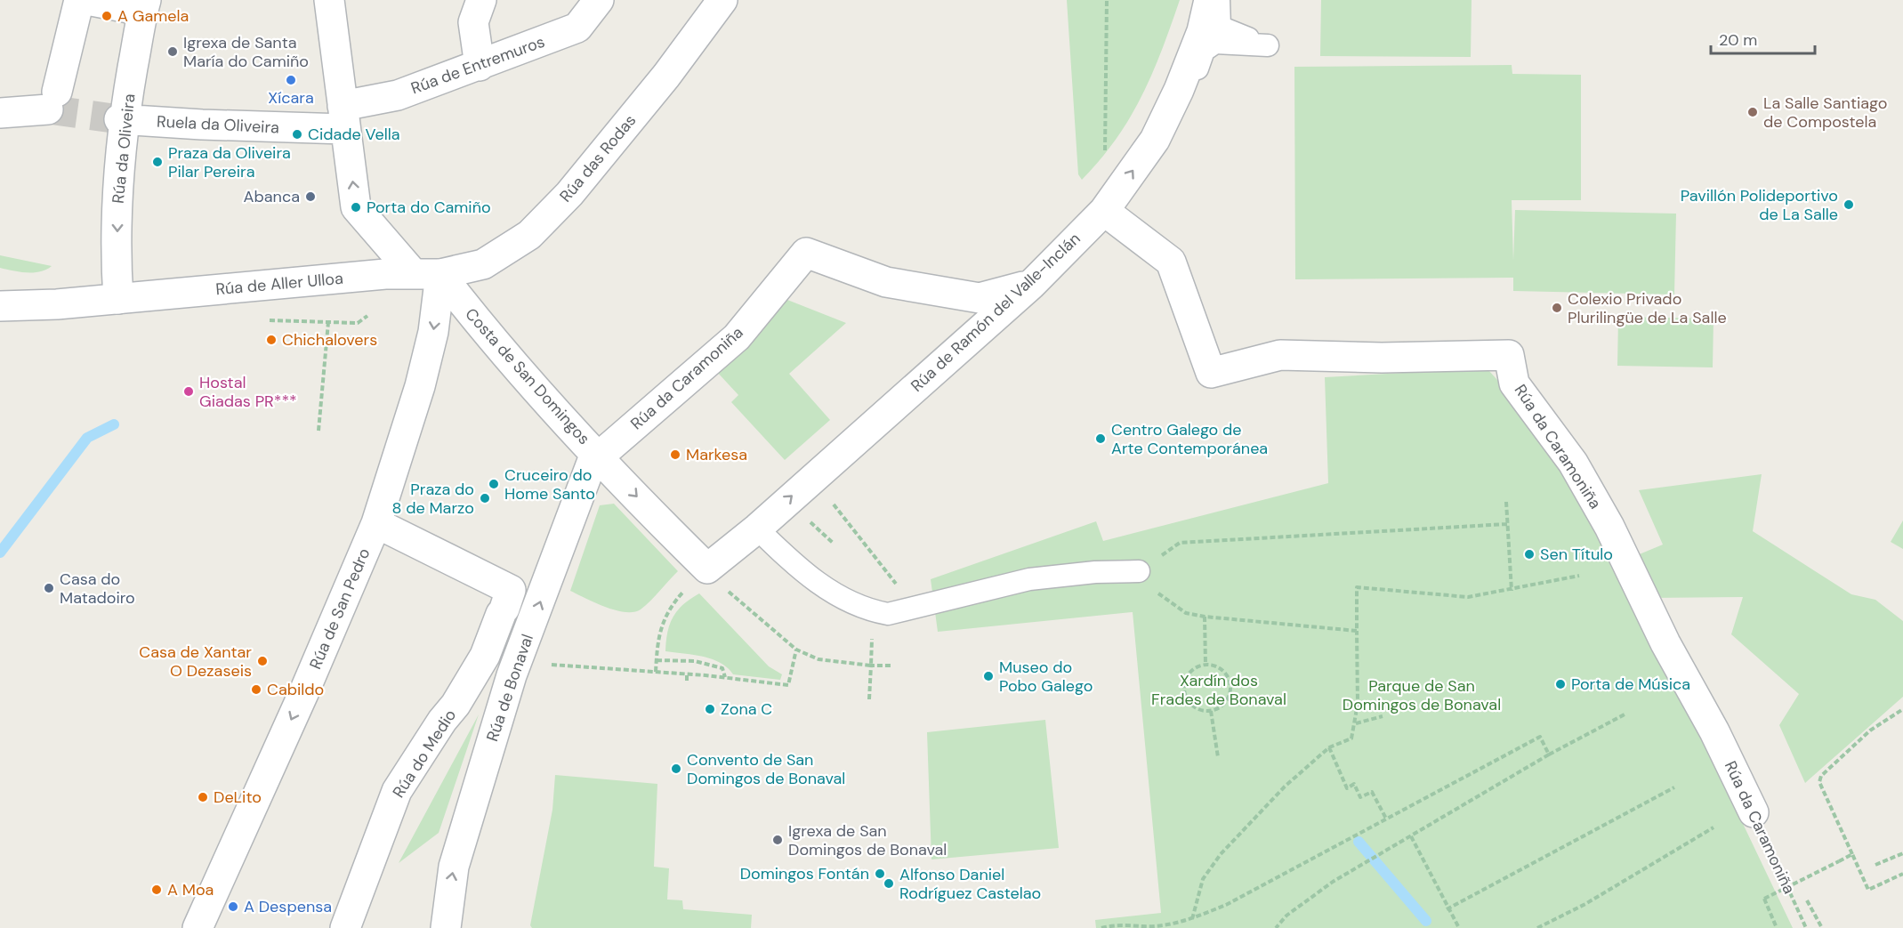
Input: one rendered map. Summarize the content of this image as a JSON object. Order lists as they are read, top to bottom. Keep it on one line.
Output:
{"streets":{"street":["Rúa de Entremuros","Ruela da Oliveira","Rúa da Oliveira","Rúa das Rodas","Rúa de Aller Ulloa","Rúa de Ramón del Valle-Inclán","Costa de San Domingos","Rúa da Caramoniña","Rúa de San Pedro","Rúa de Bonaval","Rúa do Medio"]},"crossings":[["Rúa de Entremuros","Ruela da Oliveira"],["Rúa de Entremuros","Costa de San Domingos"],["Ruela da Oliveira","Rúa da Oliveira"],["Ruela da Oliveira","Costa de San Domingos"],["Rúa da Oliveira","Rúa de Aller Ulloa"],["Rúa das Rodas","Rúa de Aller Ulloa"],["Rúa das Rodas","Costa de San Domingos"],["Rúa das Rodas","Rúa de San Pedro"],["Rúa de Aller Ulloa","Costa de San Domingos"],["Rúa de Aller Ulloa","Rúa de San Pedro"],["Rúa de Ramón del Valle-Inclán","Costa de San Domingos"],["Rúa de Ramón del Valle-Inclán","Rúa da Caramoniña"],["Costa de San Domingos","Rúa da Caramoniña"],["Costa de San Domingos","Rúa de San Pedro"],["Costa de San Domingos","Rúa de Bonaval"],["Rúa da Caramoniña","Rúa de Bonaval"],["Rúa de San Pedro","Rúa do Medio"]],"one_way":["Rúa da Oliveira","Rúa de Ramón del Valle-Inclán","Rúa de San Pedro","Rúa de Bonaval"],"parks":["Xardín dos Frades de Bonaval","Parque de San Domingos de Bonaval"],"places":["A Gamela","Igrexa de Santa María do Camiño","Xícara","La Salle Santiago de Compostela","Cidade Vella","Praza da Oliveira Pilar Pereira","Abanca","Pavillón Polideportivo de La Salle","Porta do Camiño","Colexio Privado Plurilingüe de La Salle","Chichalovers","Hostal Giadas PR***","Centro Galego de Arte Contemporánea","Markesa","Cruceiro do Home Santo","Praza do 8 de Marzo","Sen Título","Casa do Matadoiro","Casa de Xantar O Dezaseis","Museo do Pobo Galego","Porta de Música","Cabildo","Zona C","Convento de San Domingos de Bonaval","DeLito","Igrexa de San Domingos de Bonaval","Domingos Fontán","Alfonso Daniel Rodríguez Castelao","A Moa","A Despensa"],"scale_bar":"20 m"}
